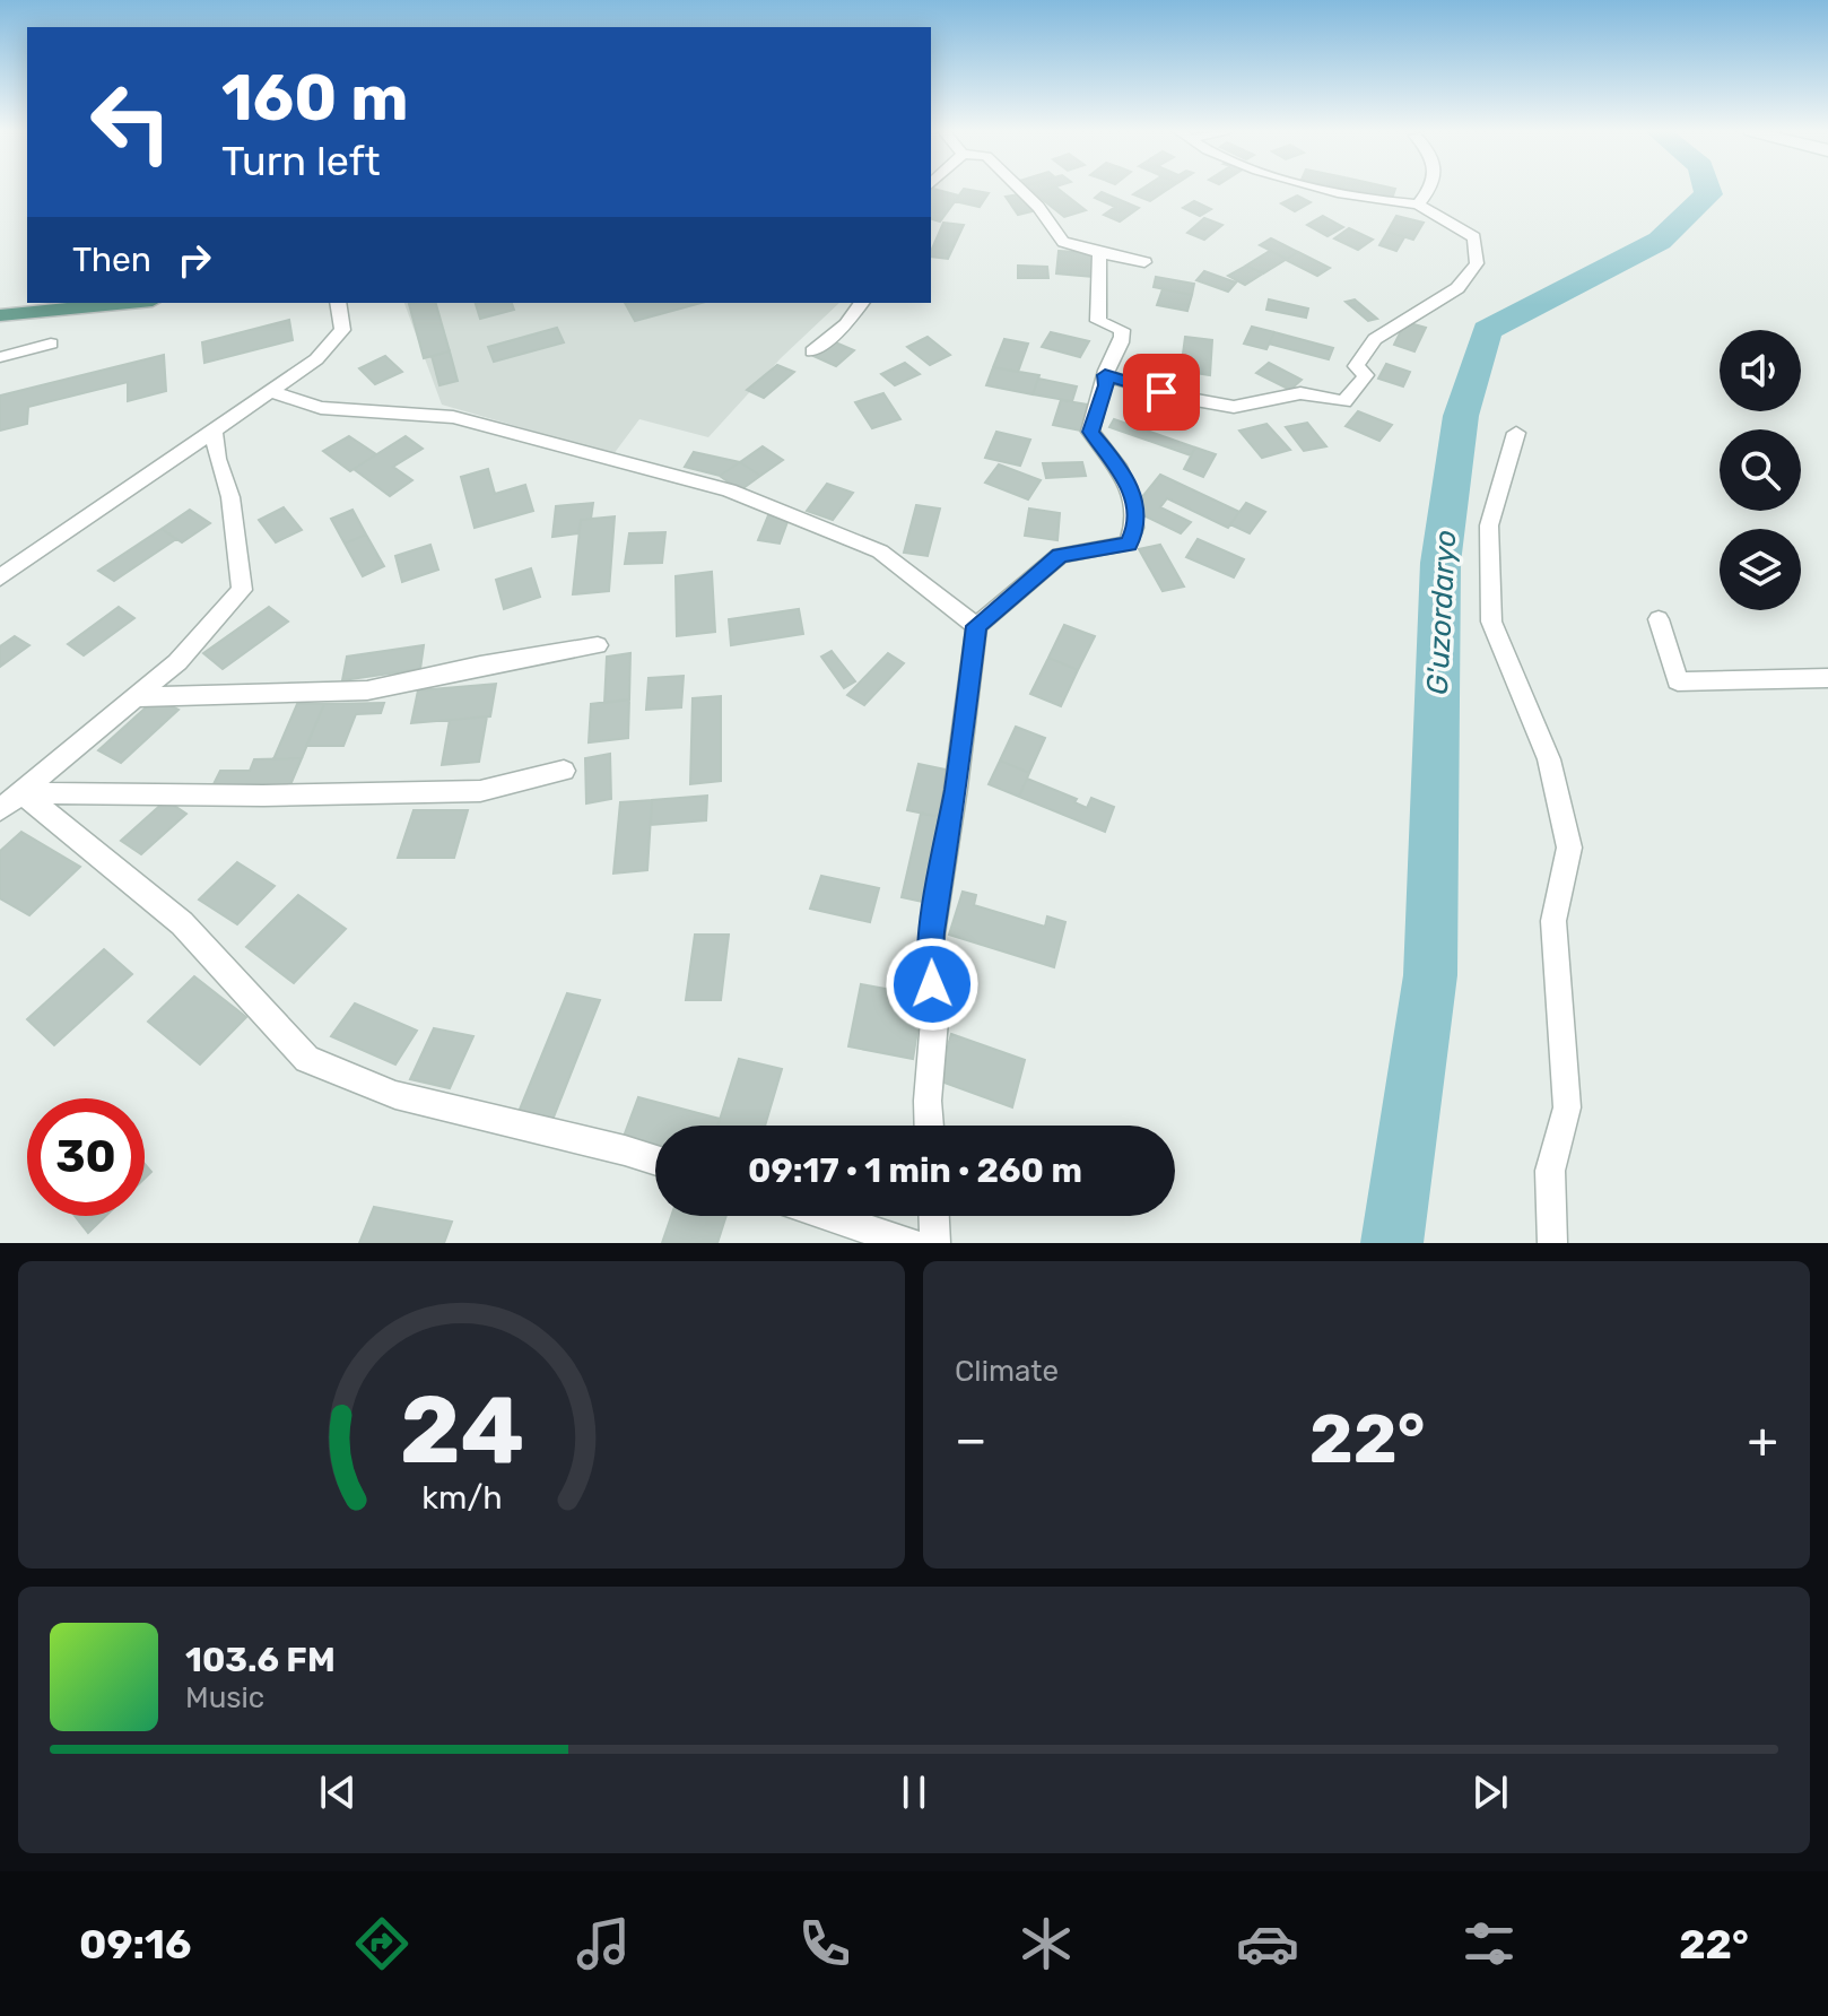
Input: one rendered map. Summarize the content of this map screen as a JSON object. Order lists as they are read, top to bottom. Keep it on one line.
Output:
{"water":["G'uzordaryo"],"page":{"turn":["160 m","Turn left"],"then":"Then","limit":"30","trip":"09:17 · 1 min · 260 m","tile":"Climate","heat":["−","22°","+"],"song":["103.6 FM","Music"],"tabs":["09:16","22°"],"gauge":["24","km/h"]}}
